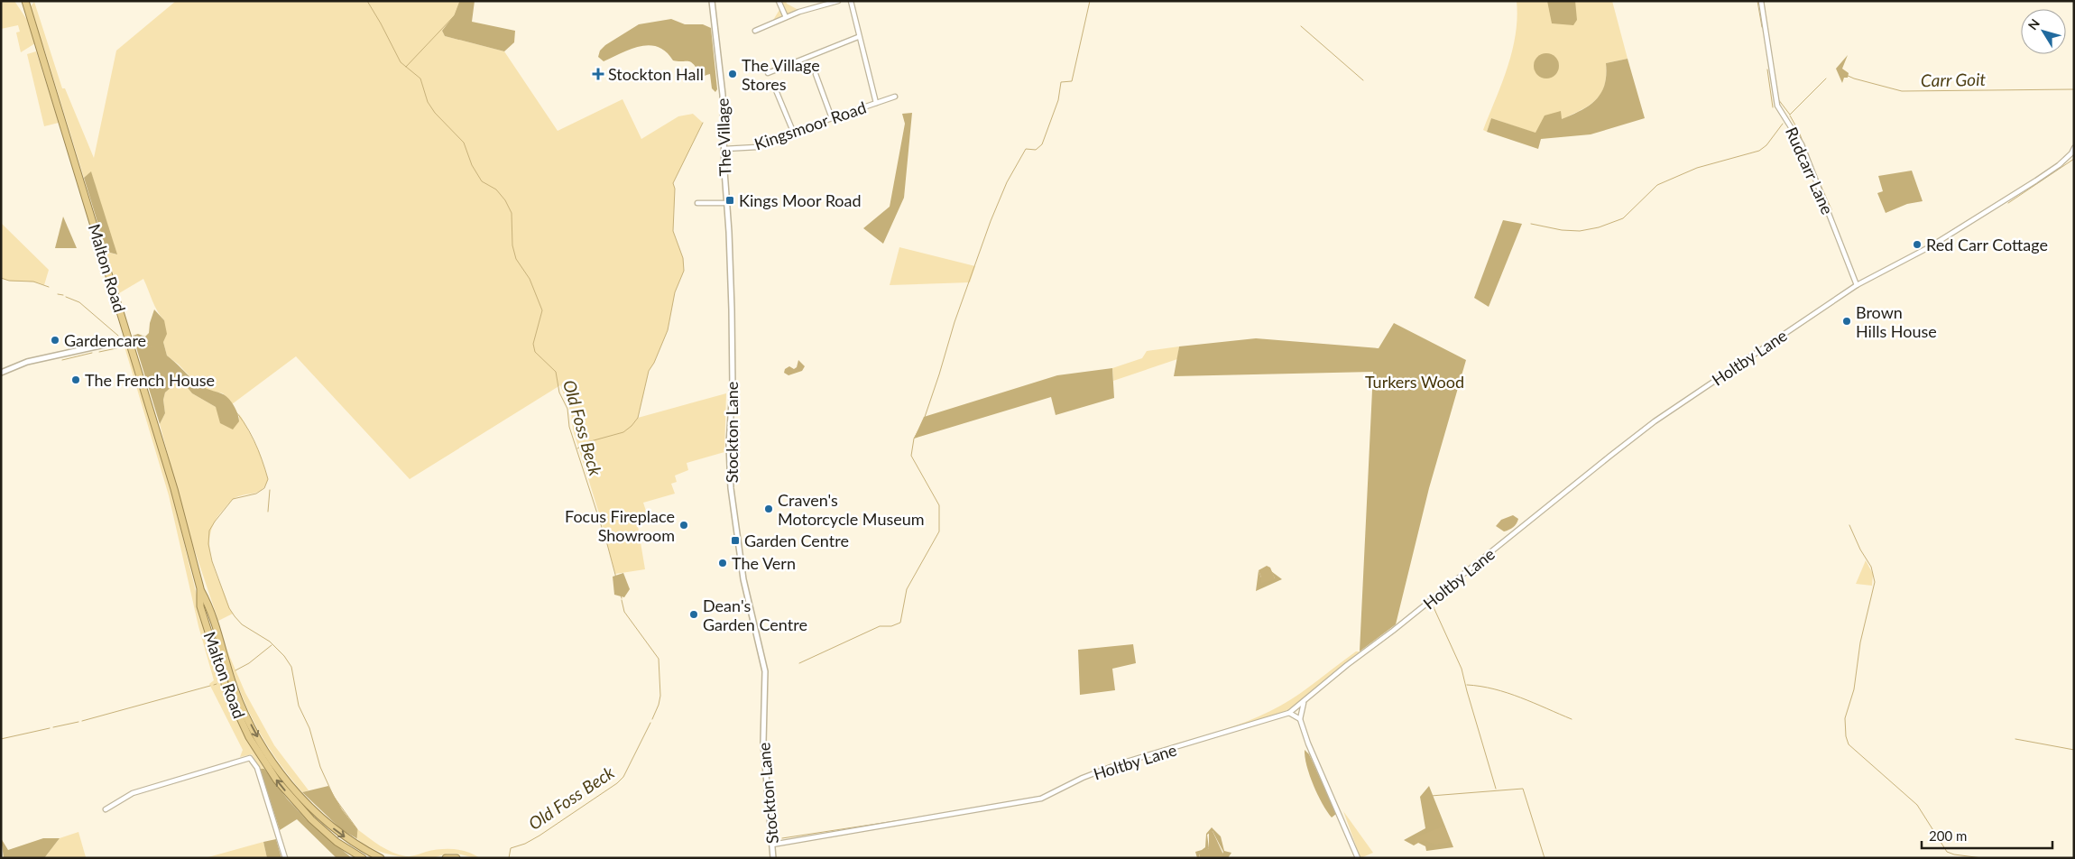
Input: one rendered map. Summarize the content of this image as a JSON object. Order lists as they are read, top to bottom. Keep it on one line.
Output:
{"streets":{"highway":["Malton Road"],"street":["Kingsmoor Road","The Village","Rudcarr Lane","Holtby Lane","Stockton Lane"]},"crossings":[["Kingsmoor Road","The Village"],["The Village","Stockton Lane"],["Rudcarr Lane","Holtby Lane"],["Holtby Lane","Stockton Lane"]],"water":["Carr Goit","Old Foss Beck"],"parks":["Turkers Wood"],"places":{"health":["Stockton Hall"],"other":["The Village Stores","Red Carr Cottage","Brown Hills House","Gardencare","The French House","Craven's Motorcycle Museum","Focus Fireplace Showroom","The Vern","Dean's Garden Centre"],"transit":["Kings Moor Road","Garden Centre"]},"scale_bar":"200 m","north":"top left"}
